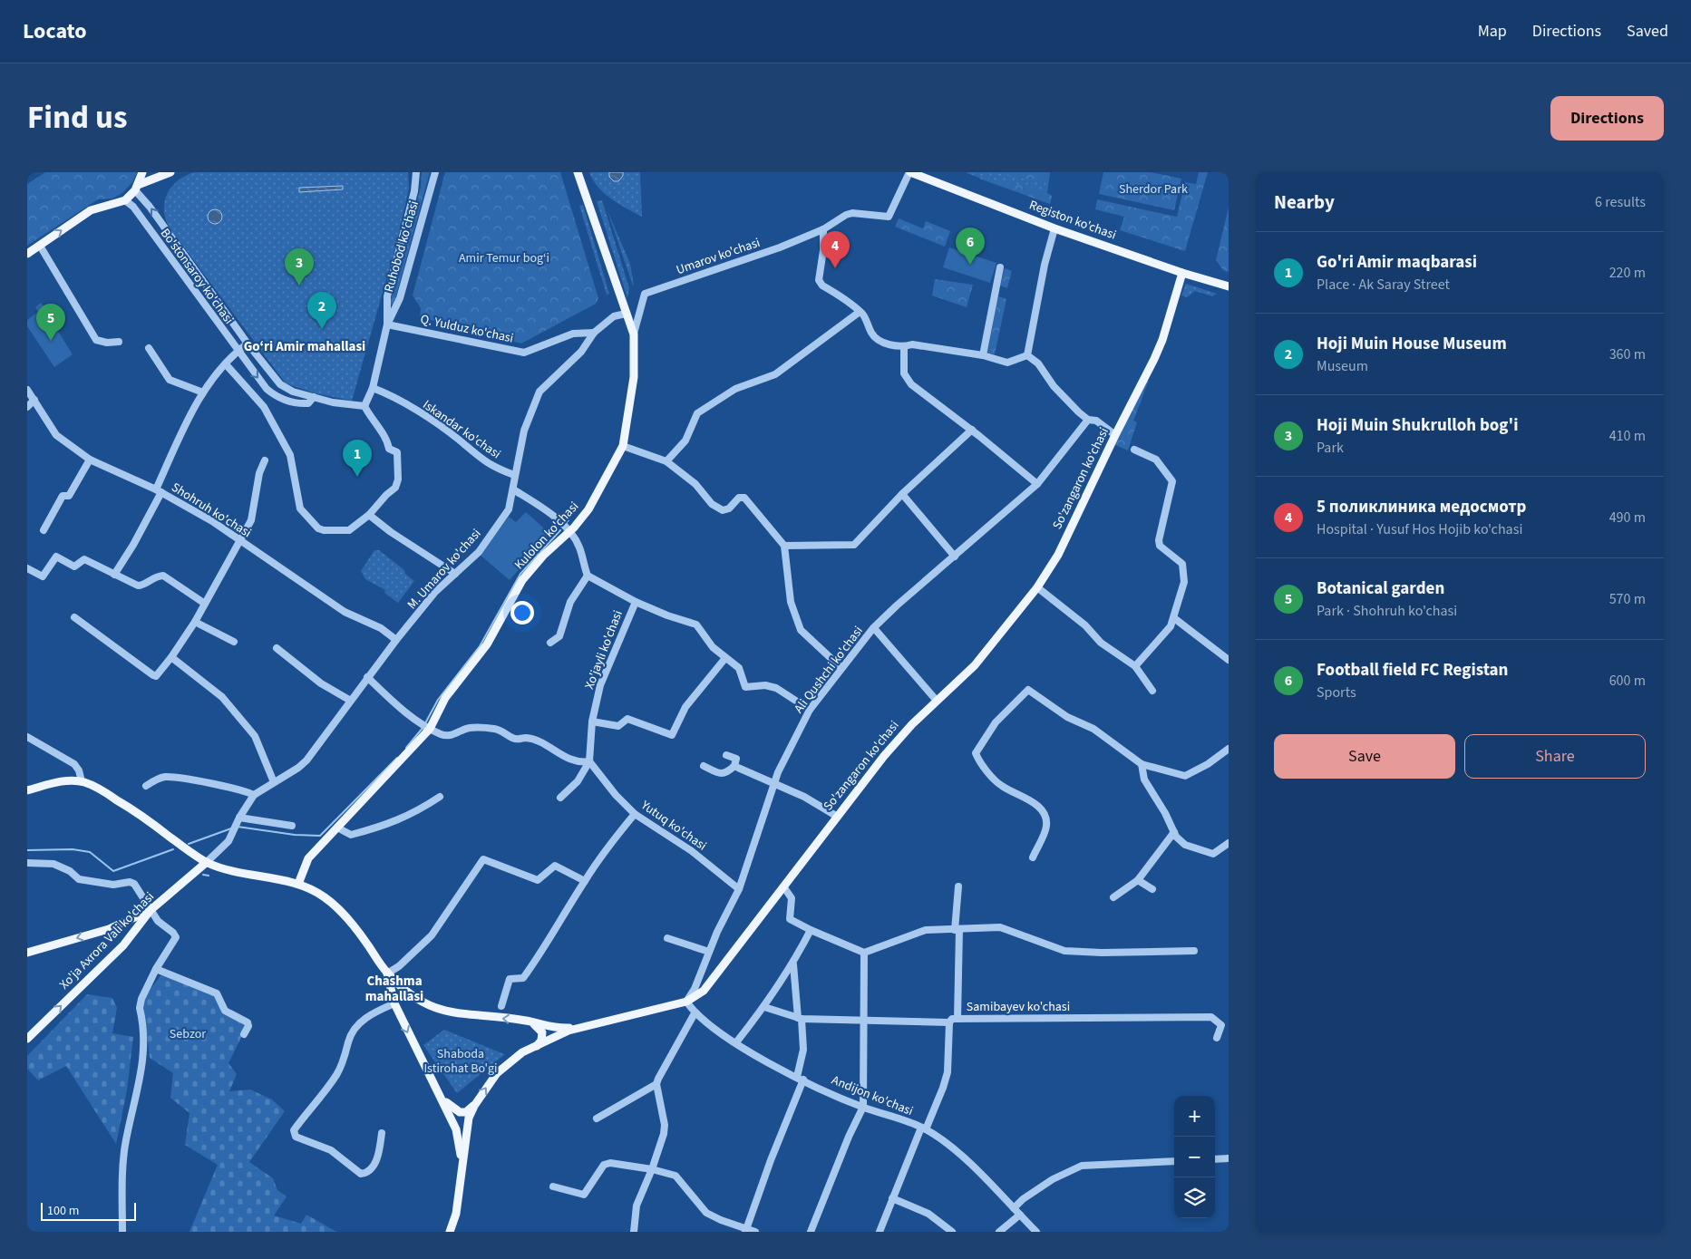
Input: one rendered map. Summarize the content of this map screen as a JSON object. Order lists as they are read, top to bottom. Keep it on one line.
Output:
{"streets":{"main road":["Registon ko'chasi","So'zangaron ko'chasi","Kulolon ko'chasi","Xo'ja Axrora Vali ko'chasi"],"street":["Ruhobod ko'chasi","Umarov ko'chasi","Bo'stonsaroy ko'chasi","Q. Yulduz ko'chasi","Iskandar ko'chasi","Shohruh ko'chasi","M. Umarov ko'chasi","Xo'jayli ko'chasi","Ali Qushchi ko'chasi","Yutuq ko'chasi","Samibayev ko'chasi","Andijon ko'chasi"]},"crossings":[["Registon ko'chasi","Umarov ko'chasi"],["Registon ko'chasi","So'zangaron ko'chasi"],["Ruhobod ko'chasi","Bo'stonsaroy ko'chasi"],["Ruhobod ko'chasi","Q. Yulduz ko'chasi"],["Ruhobod ko'chasi","Iskandar ko'chasi"],["Umarov ko'chasi","Kulolon ko'chasi"],["Q. Yulduz ko'chasi","M. Umarov ko'chasi"],["Iskandar ko'chasi","M. Umarov ko'chasi"],["So'zangaron ko'chasi","Ali Qushchi ko'chasi"],["So'zangaron ko'chasi","Andijon ko'chasi"],["Shohruh ko'chasi","M. Umarov ko'chasi"],["Kulolon ko'chasi","M. Umarov ko'chasi"],["Xo'jayli ko'chasi","Yutuq ko'chasi"],["Ali Qushchi ko'chasi","Yutuq ko'chasi"],["Ali Qushchi ko'chasi","Andijon ko'chasi"]],"one_way":["Xo'ja Axrora Vali ko'chasi"],"districts":["Go‘ri Amir mahallasi","Chashma mahallasi"],"parks":["Sherdor Park","Amir Temur bog‘i","Sebzor","Shaboda Istirohat Bo'gi"],"scale_bar":"100 m","page":{"header":"Locato","nav":["Map","Directions","Saved"],"title":"Find us","buttons":["Directions",["Save","Share"]],"heading":["Nearby","6 results"],"pins":["6","4","3","2","5","1"],"list":[{"mark":"1","name":"Go'ri Amir maqbarasi","note":"Place · Ak Saray Street","value":"220 m"},{"mark":"2","name":"Hoji Muin House Museum","note":"Museum","value":"360 m"},{"mark":"3","name":"Hoji Muin Shukrulloh bog'i","note":"Park","value":"410 m"},{"mark":"4","name":"5 поликлиника медосмотр","note":"Hospital · Yusuf Hos Hojib ko'chasi","value":"490 m"},{"mark":"5","name":"Botanical garden","note":"Park · Shohruh ko'chasi","value":"570 m"},{"mark":"6","name":"Football field FC Registan","note":"Sports","value":"600 m"}],"map_buttons":["+","−"],"scale":"100 m"}}
